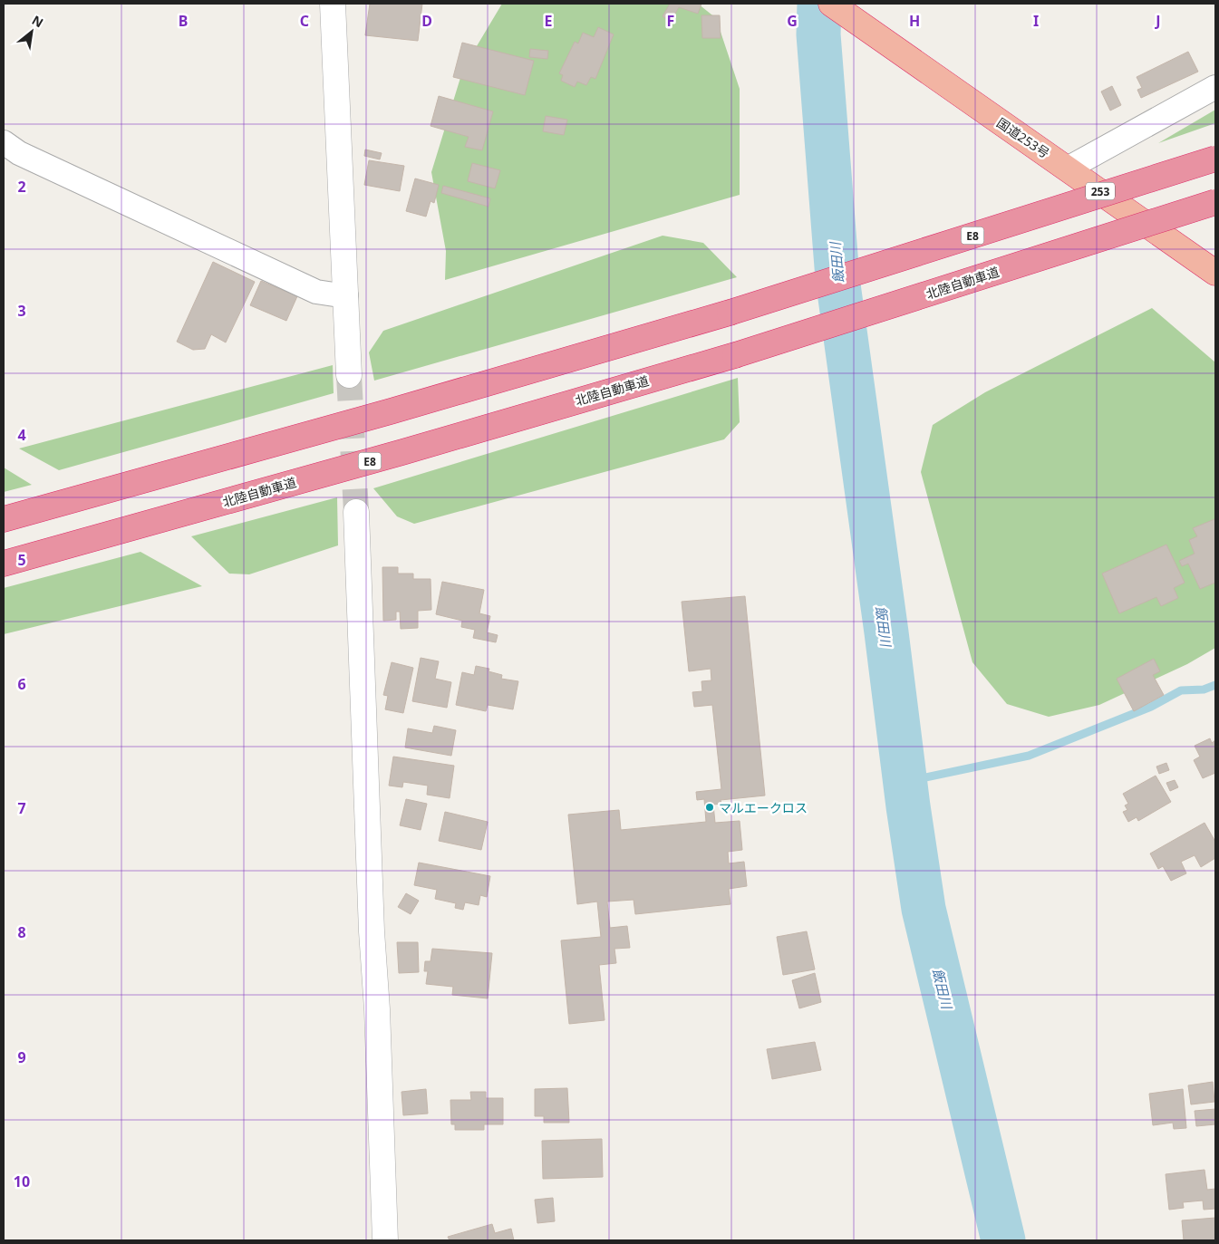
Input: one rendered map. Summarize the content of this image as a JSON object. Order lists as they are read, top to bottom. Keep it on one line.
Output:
{"streets":{"highway":["国道253号","253","E8","北陸自動車道"]},"water":["飯田川"],"places":["マルエークロス"],"north":"top right","grid":{"columns":["B","C","D","E","F","G","H","I","J"],"rows":["2","3","4","5","6","7","8","9","10"]}}
